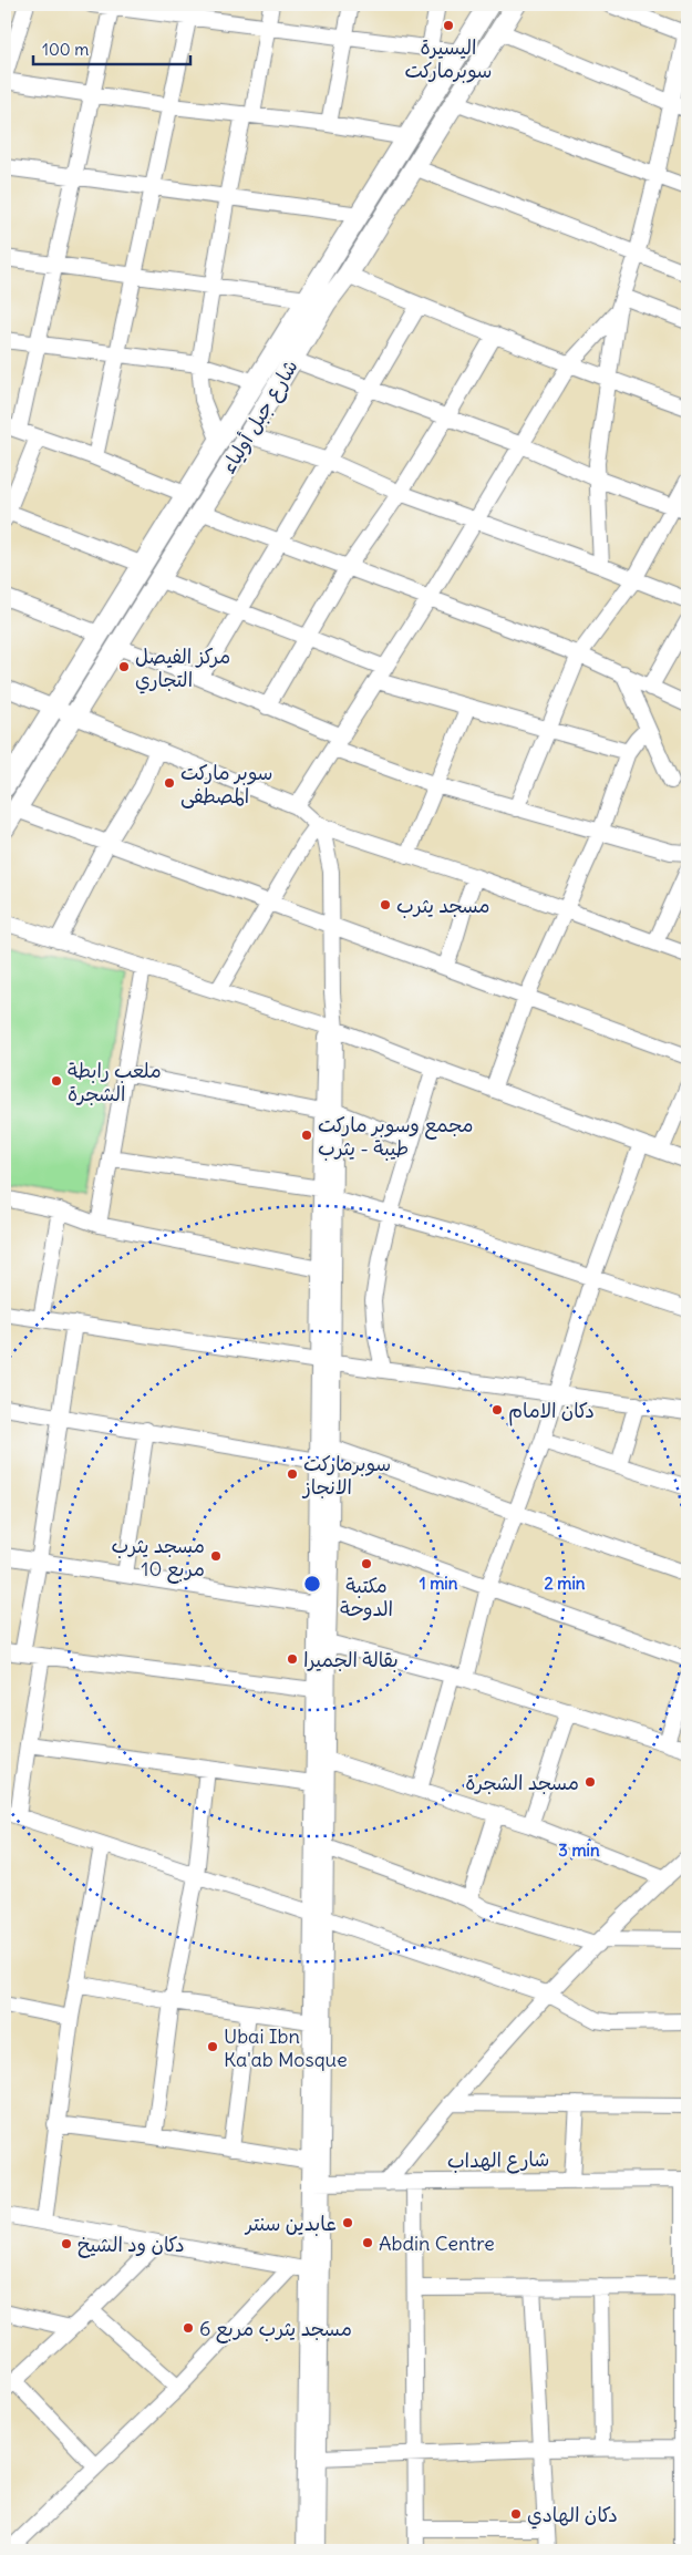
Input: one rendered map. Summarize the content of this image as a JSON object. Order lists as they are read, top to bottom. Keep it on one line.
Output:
{"streets":{"main road":["شارع جبل أولياء"],"street":["شارع الهداب"]},"places":["اليسيرة سوبرماركت","مركز الفيصل التجاري","سوبر ماركت المصطفى","مسجد يثرب","ملعب رابطة الشجرة","مجمع وسوبر ماركت طيبة - يثرب","دكان الامام","سوبرماركت الانجاز","مسجد يثرب مربع 10","مكتبة الدوحة","بقالة الجميرا","مسجد الشجرة","Ubai Ibn Ka'ab Mosque","عابدين سنتر","Abdin Centre","دكان ود الشيخ","مسجد يثرب مربع 6","دكان الهادي"],"scale_bar":"100 m","rings":["1 min","2 min","3 min"]}
